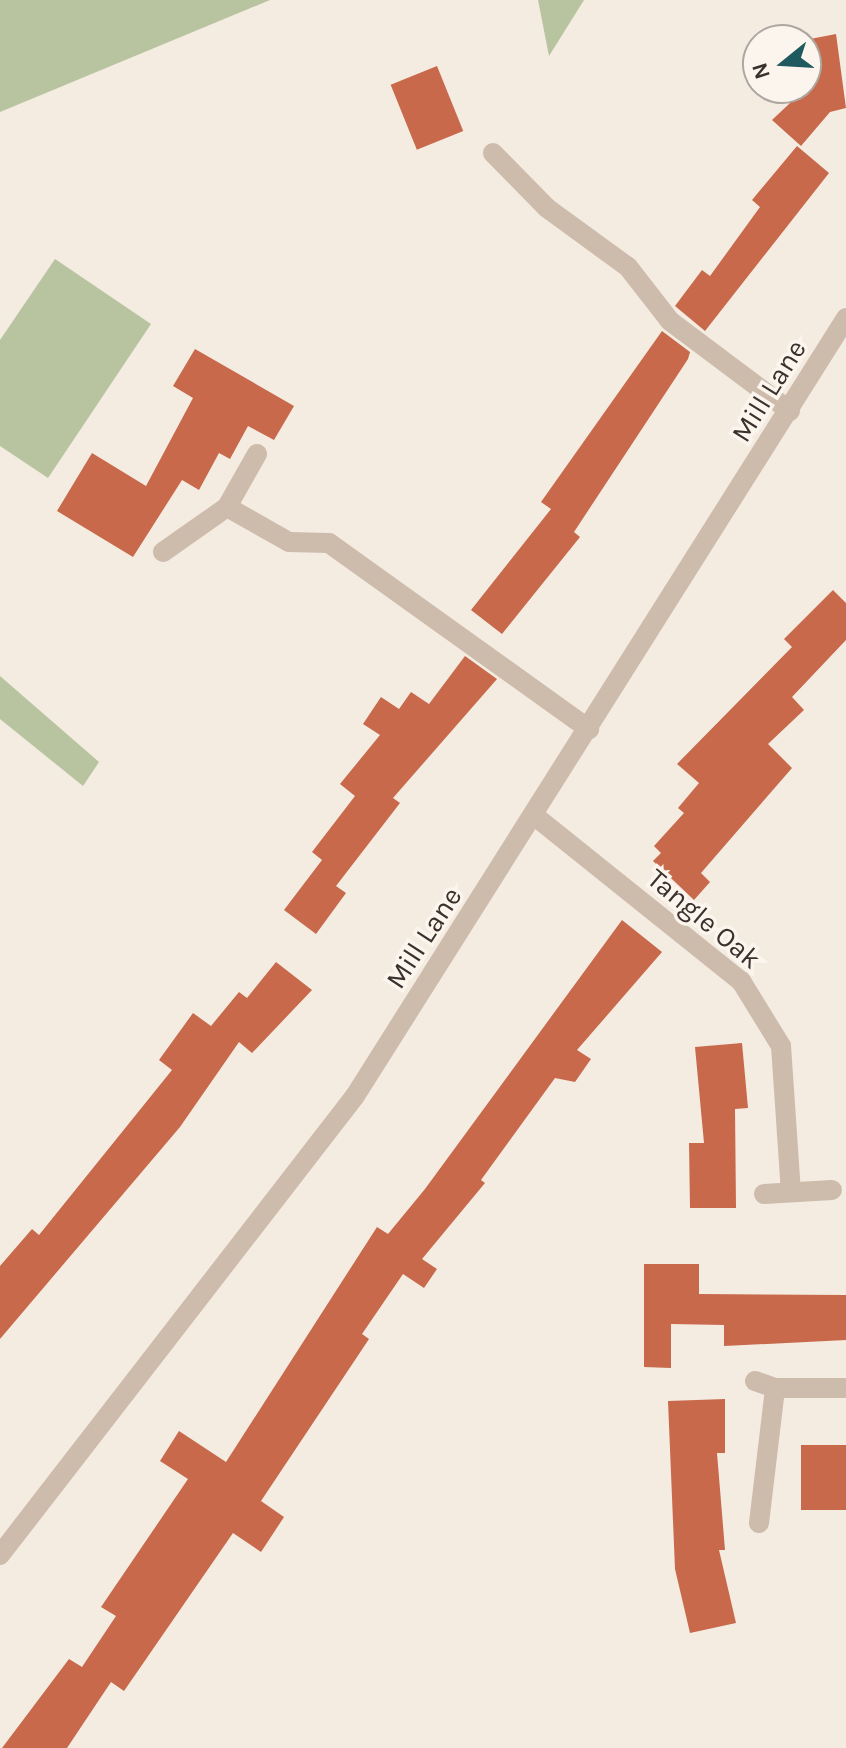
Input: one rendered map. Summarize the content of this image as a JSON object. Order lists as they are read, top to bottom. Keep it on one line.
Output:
{"streets":{"street":["Mill Lane","Tangle Oak"]},"crossings":[["Mill Lane","Tangle Oak"]],"north":"left"}
